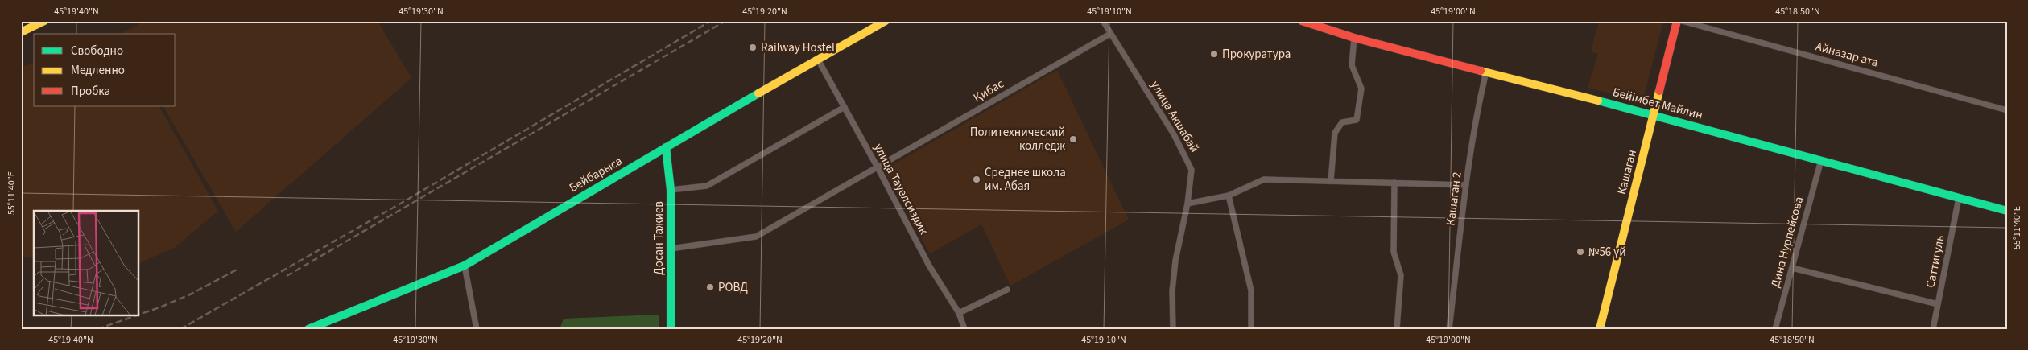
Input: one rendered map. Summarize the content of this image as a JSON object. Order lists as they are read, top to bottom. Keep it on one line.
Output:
{"streets":{"main road":["Бейімбет Майлин","Кашаган","Бейбарыса","Досан Тажиев"],"street":["Айназар ата","Қибас","улица Акшабай","улица Тауелсиздик","Кашаган 2","Дина Нурпейсова","Саттигуль"]},"crossings":[["Қибас","улица Акшабай"],["Қибас","улица Тауелсиздик"],["Қибас","Досан Тажиев"],["Бейімбет Майлин","Кашаган"],["Бейімбет Майлин","Кашаган 2"],["Бейімбет Майлин","Дина Нурпейсова"],["Бейімбет Майлин","Саттигуль"],["Бейбарыса","улица Тауелсиздик"],["Бейбарыса","Досан Тажиев"]],"places":["Railway Hostel","Прокуратура","Политехнический колледж","Среднее школа им. Абая","№56 үй","РОВД"],"legend":["Свободно","Медленно","Пробка"],"coordinates":["45°19'40\"N","45°19'30\"N","45°19'20\"N","45°19'10\"N","45°19'00\"N","45°18'50\"N","55°11'40\"E"]}
